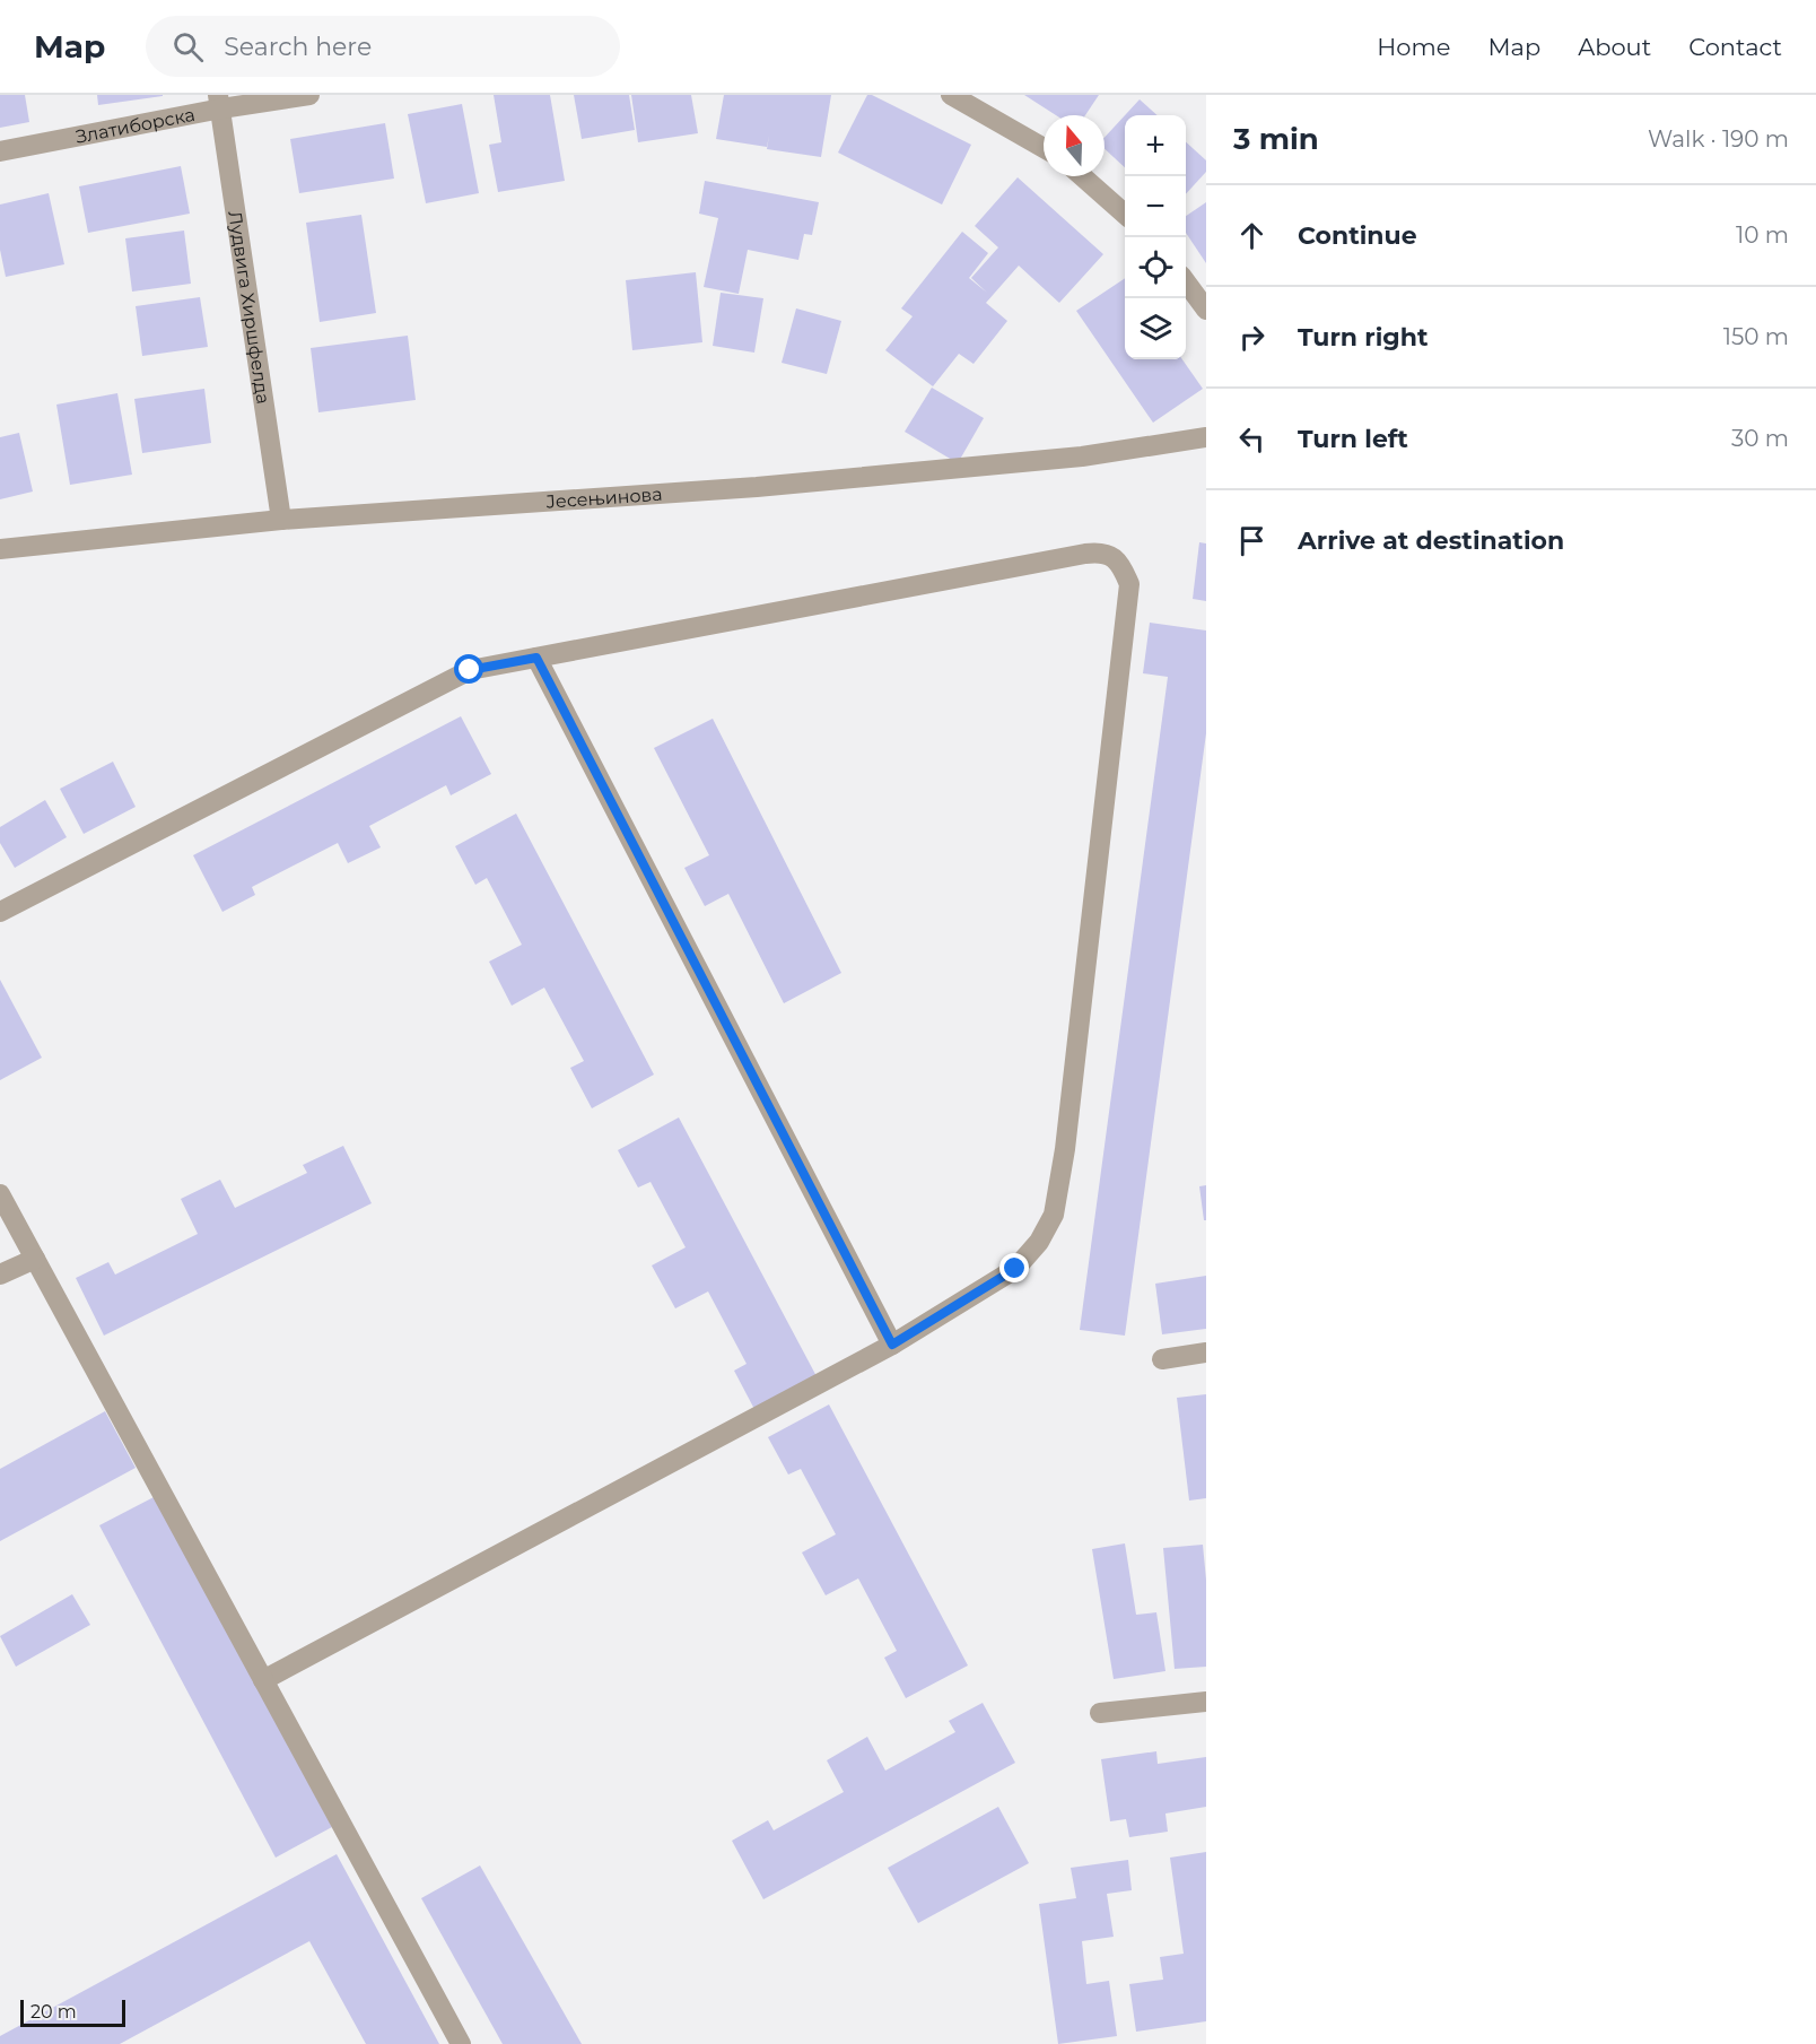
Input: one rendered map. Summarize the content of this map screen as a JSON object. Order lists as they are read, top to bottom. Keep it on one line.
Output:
{"streets":{"street":["Златиборска","Лудвига Хиршфелда","Јесењинова"]},"crossings":[["Златиборска","Лудвига Хиршфелда"],["Лудвига Хиршфелда","Јесењинова"]],"scale_bar":"20 m","north":"top","page":{"header":"Map","search":"Search here","nav":["Home","Map","About","Contact"],"heading":["3 min","Walk · 190 m"],"map_buttons":["+","−"],"list":[["Continue","10 m"],["Turn right","150 m"],["Turn left","30 m"],"Arrive at destination"],"scale":"20 m"}}
